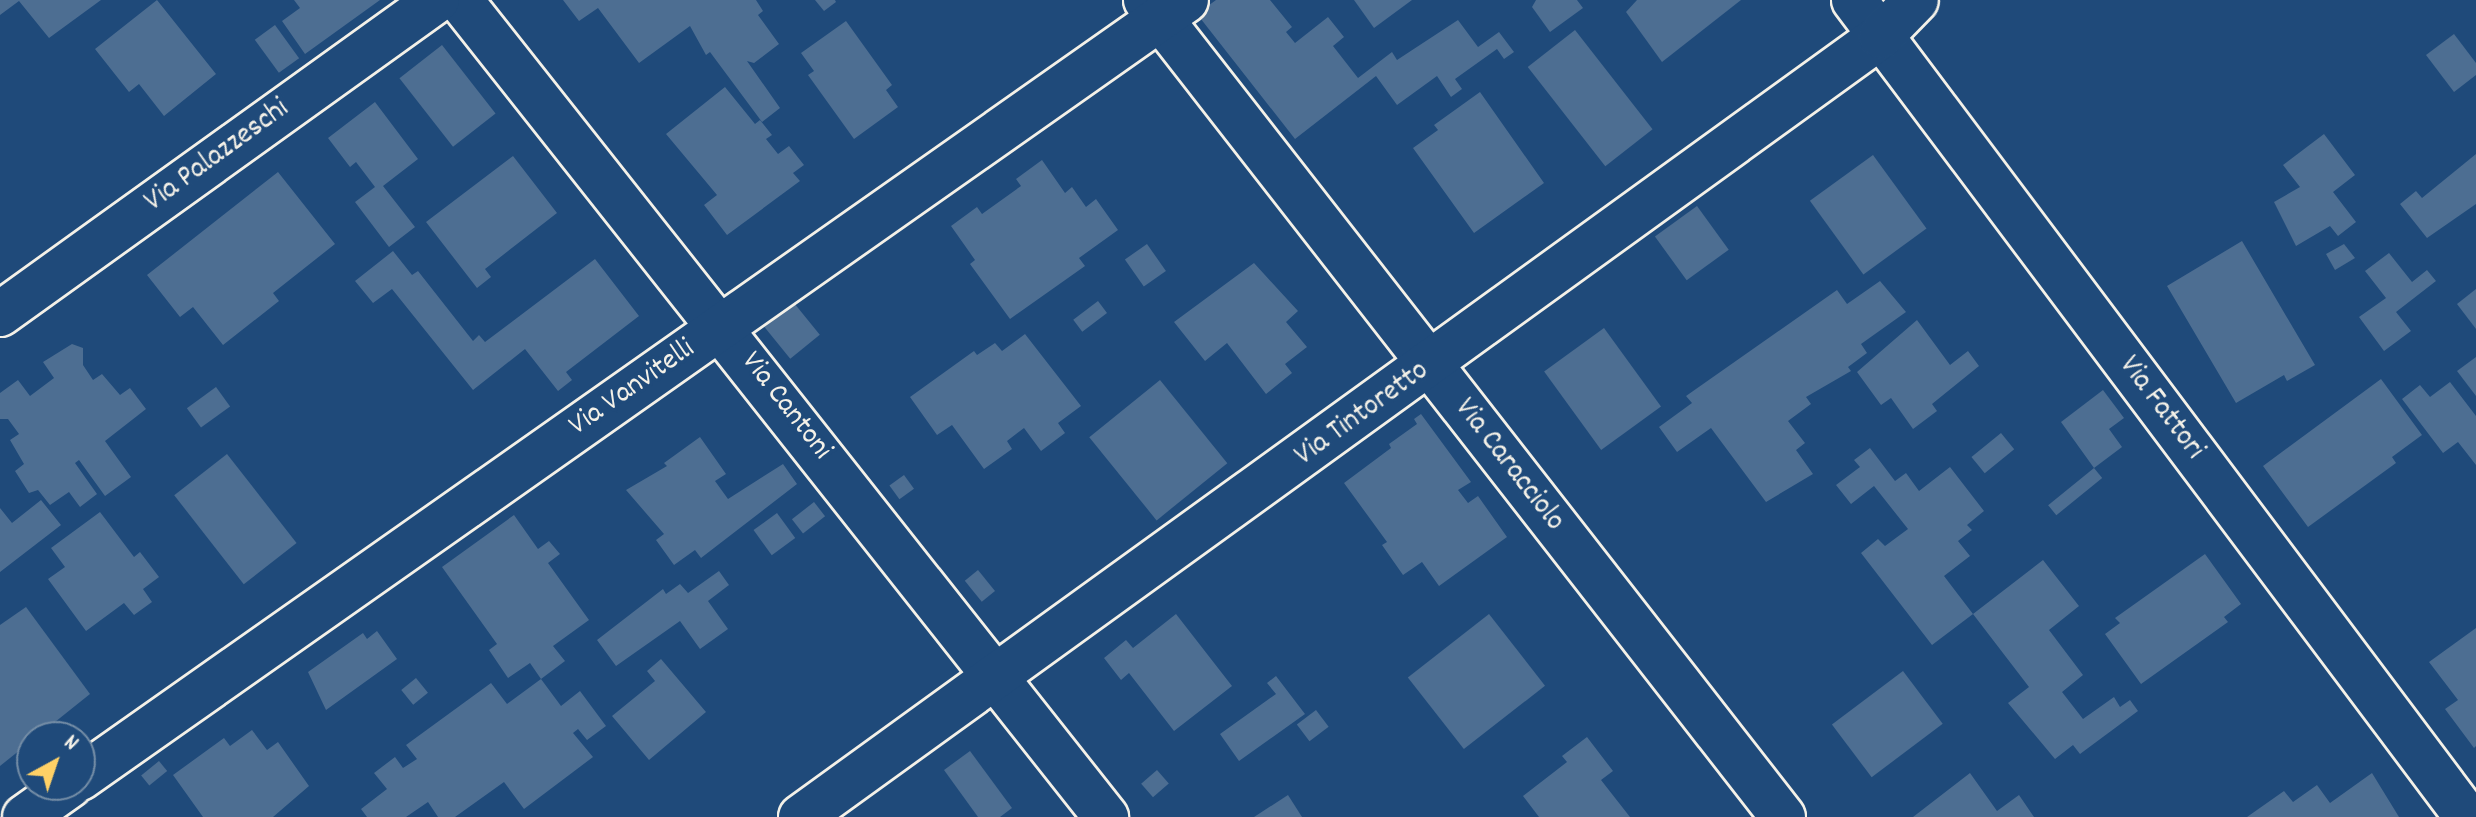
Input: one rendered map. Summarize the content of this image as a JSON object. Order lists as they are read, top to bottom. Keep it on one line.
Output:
{"streets":{"street":["Via Palazzeschi","Via Vanvitelli","Via Cantoni","Via Fattori","Via Tintoretto","Via Caracciolo"]},"crossings":[["Via Vanvitelli","Via Cantoni"],["Via Vanvitelli","Via Caracciolo"],["Via Cantoni","Via Tintoretto"],["Via Fattori","Via Tintoretto"],["Via Tintoretto","Via Caracciolo"]],"north":"top right"}
